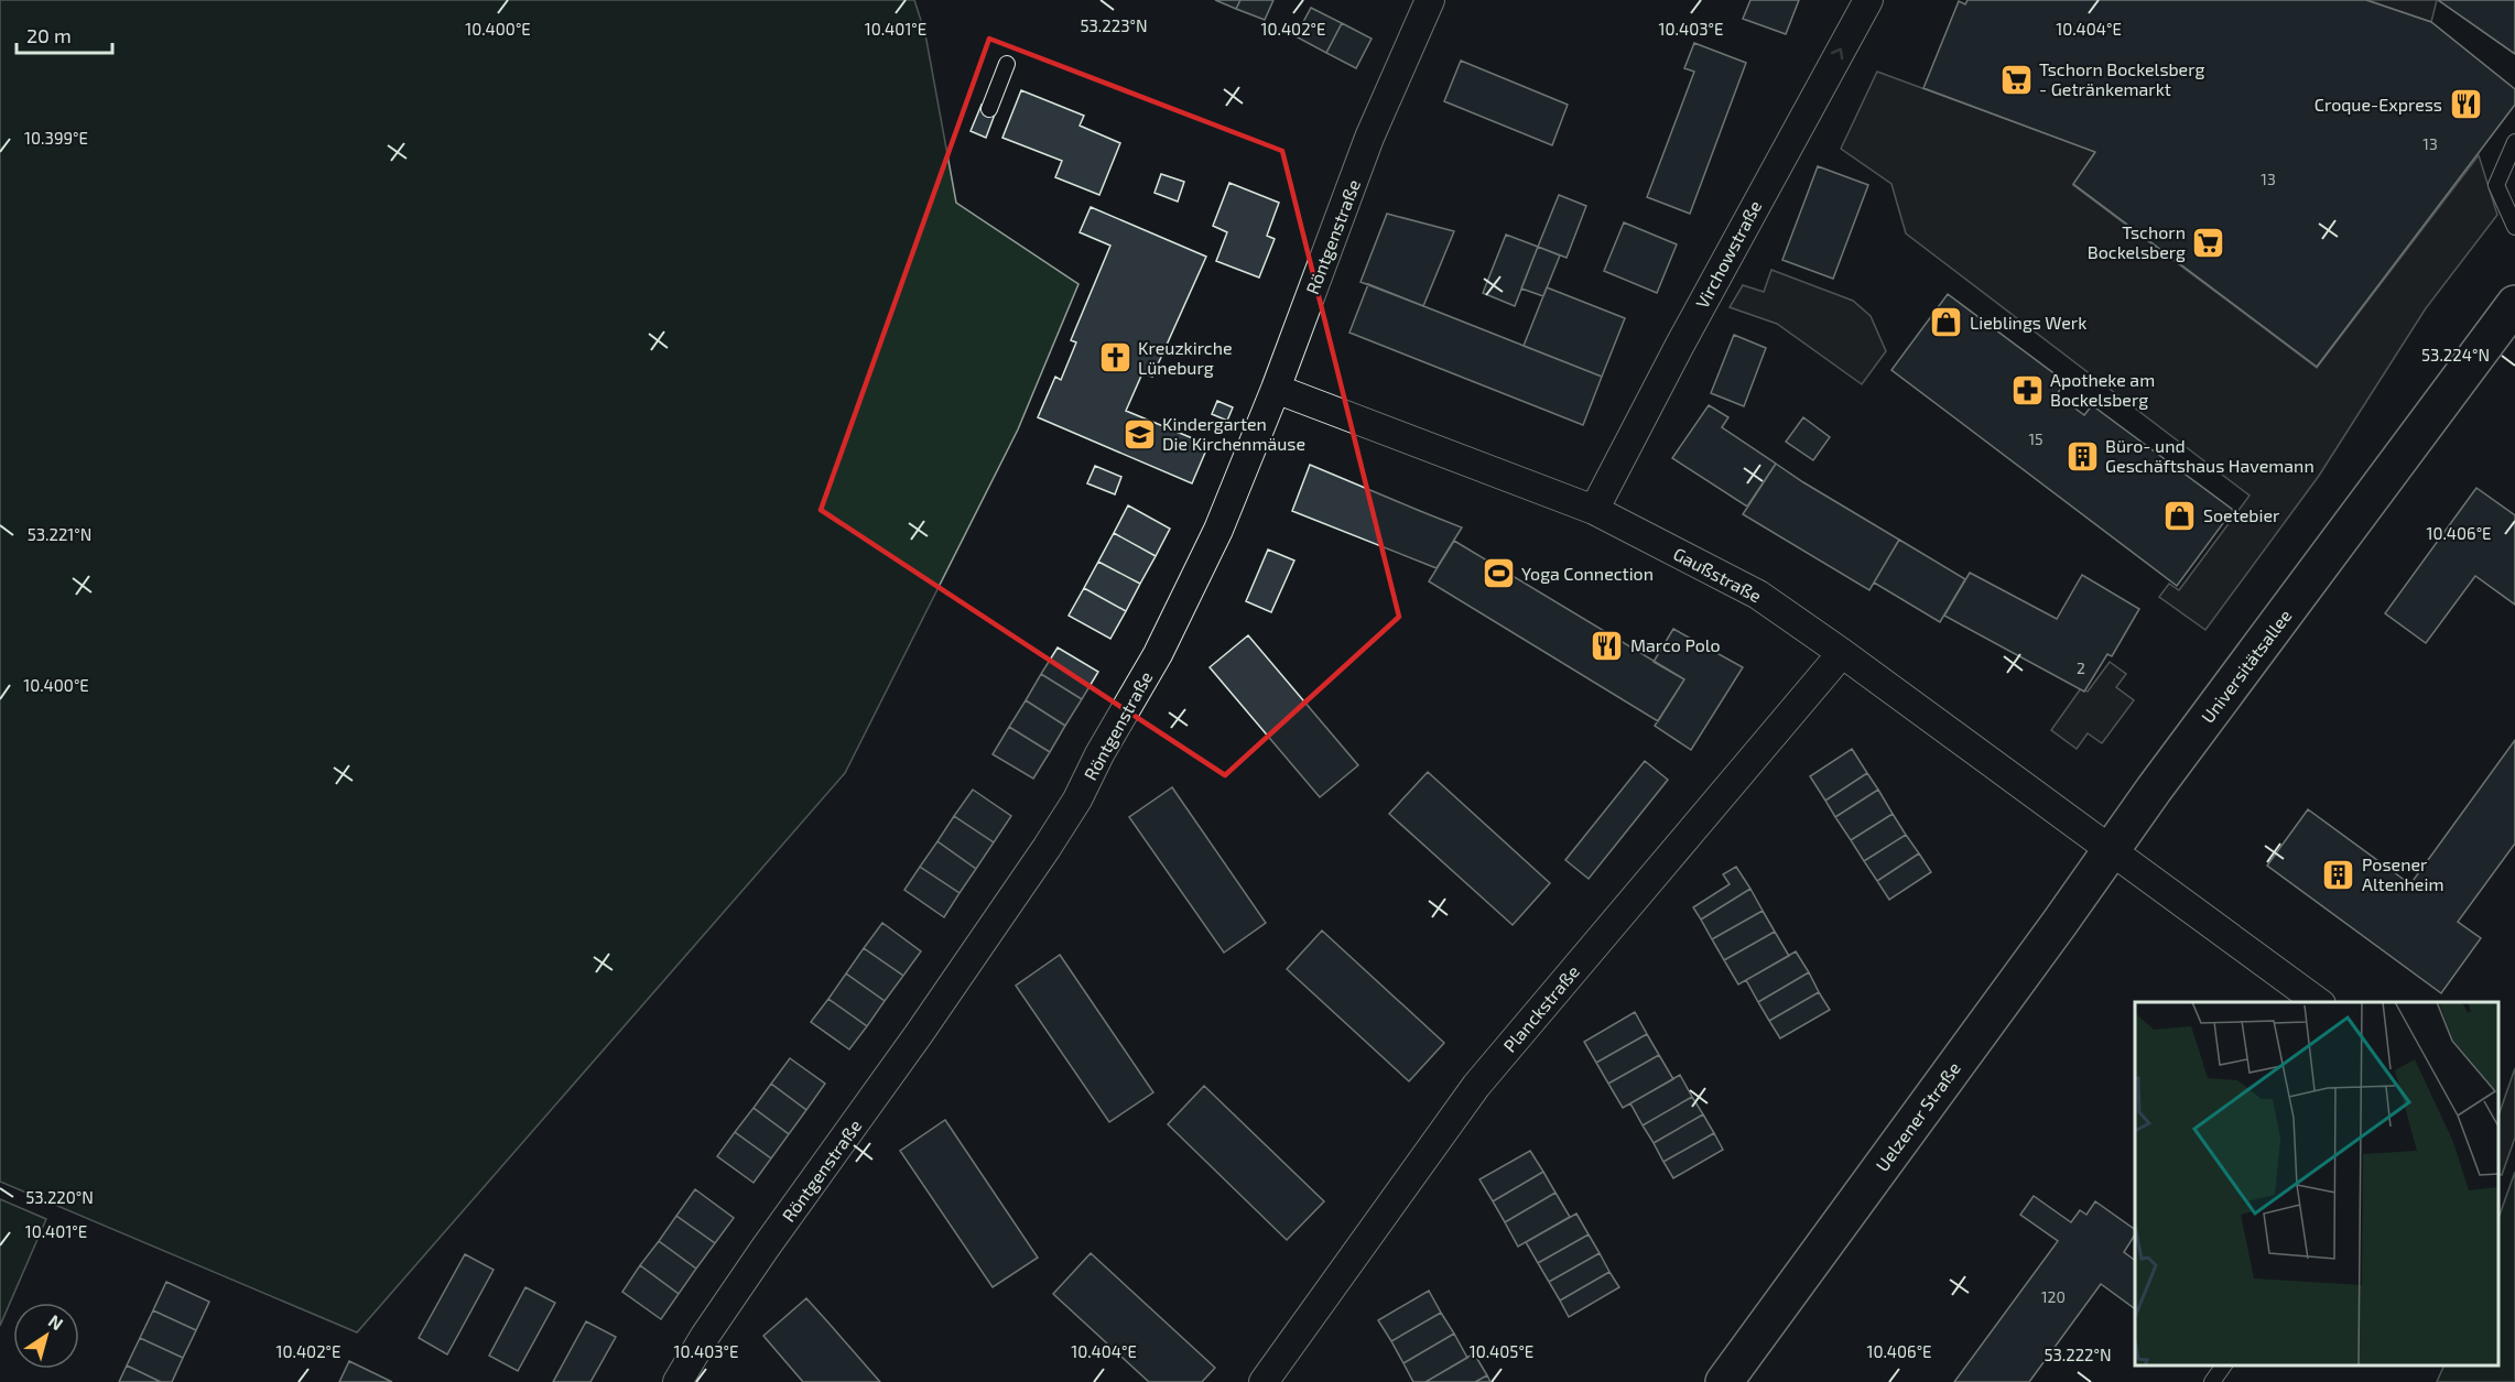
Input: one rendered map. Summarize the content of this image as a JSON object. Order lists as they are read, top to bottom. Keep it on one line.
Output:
{"streets":{"main road":["Universitätsallee","Uelzener Straße"],"street":["Röntgenstraße","Virchowstraße","Gaußstraße","Planckstraße"]},"crossings":[["Röntgenstraße","Gaußstraße"],["Virchowstraße","Gaußstraße"],["Gaußstraße","Universitätsallee"],["Gaußstraße","Planckstraße"],["Gaußstraße","Uelzener Straße"],["Universitätsallee","Uelzener Straße"]],"one_way":["Virchowstraße"],"places":{"supermarket":["Tschorn Bockelsberg - Getränkemarkt","Tschorn Bockelsberg"],"restaurant":["Croque-Express","Marco Polo"],"shop":["Lieblings Werk","Soetebier"],"church":["Kreuzkirche Lüneburg"],"pharmacy":["Apotheke am Bockelsberg"],"school or university":["Kindergarten Die Kirchenmäuse"],"building":["Büro- und Geschäftshaus Havemann","Posener Altenheim"],"sports":["Yoga Connection"]},"house_numbers":["13","13","15","2","120"],"scale_bar":"20 m","north":"top right","coordinates":["53.223°N","10.400°E","10.401°E","10.402°E","10.403°E","10.404°E","10.399°E","53.224°N","10.406°E","53.221°N","53.220°N","10.405°E","53.222°N"]}
